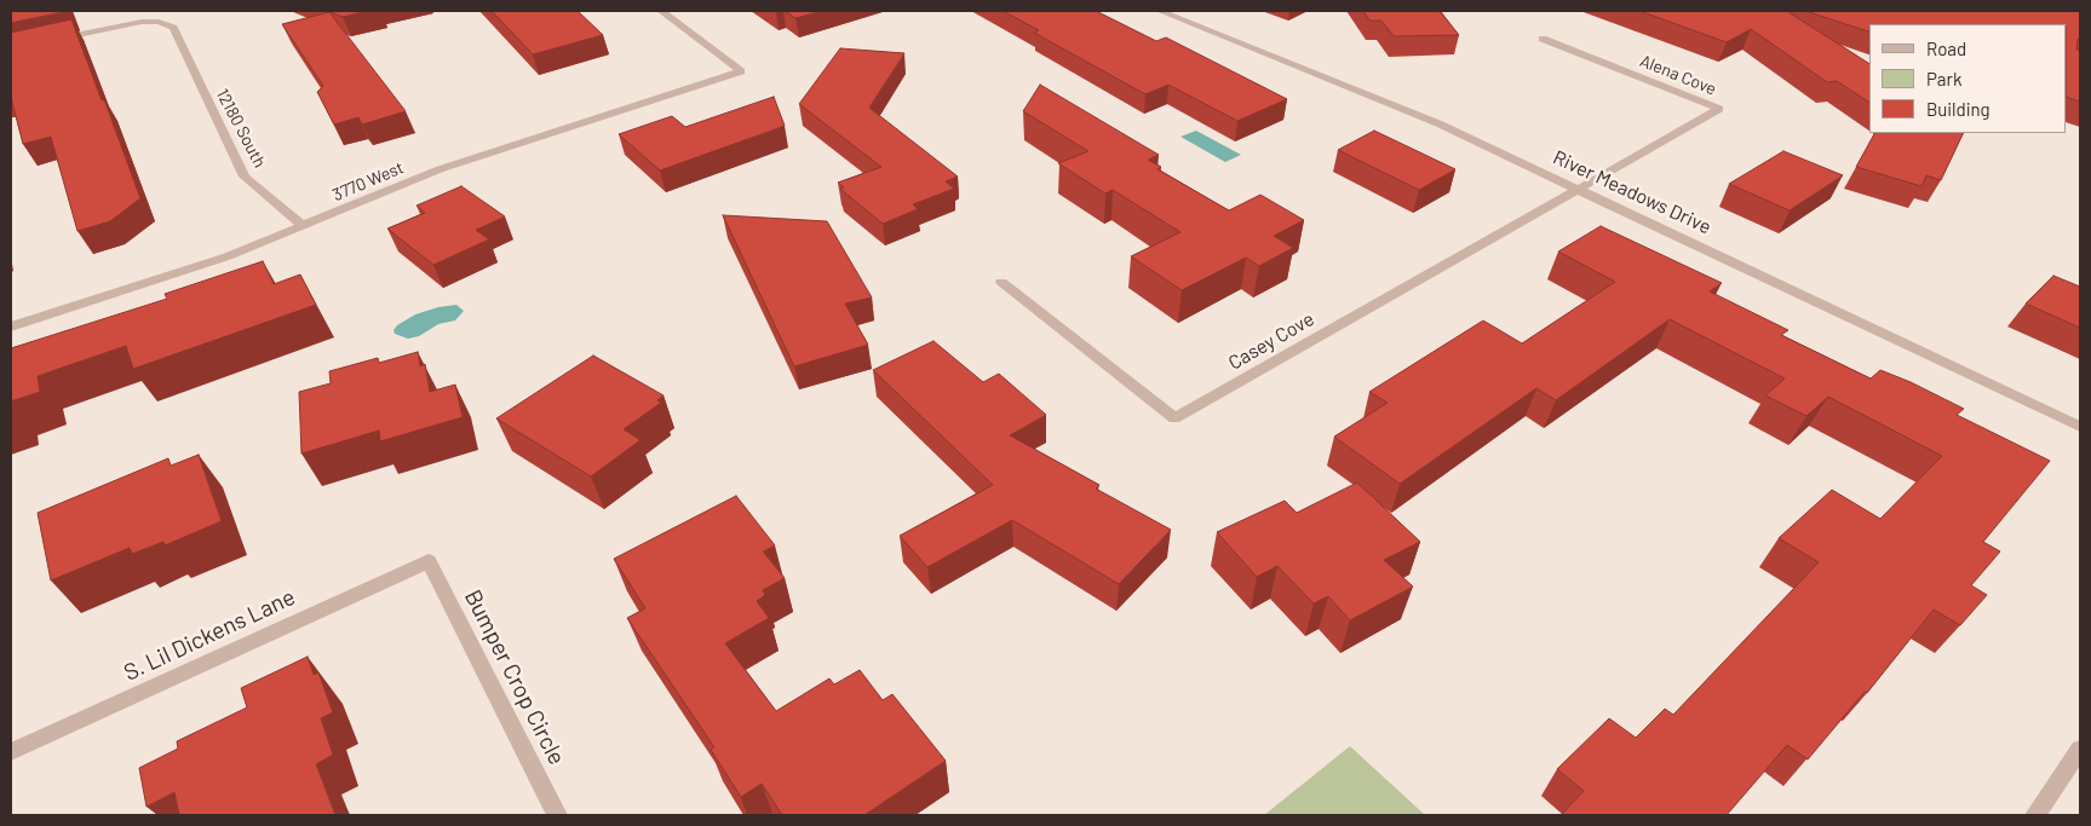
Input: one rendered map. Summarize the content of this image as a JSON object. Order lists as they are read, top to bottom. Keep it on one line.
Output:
{"streets":{"street":["Alena Cove","12180 South","3770 West","River Meadows Drive","Casey Cove","S. Lil Dickens Lane","Bumper Crop Circle"]},"crossings":[["Alena Cove","River Meadows Drive"],["Alena Cove","Casey Cove"],["12180 South","3770 West"],["River Meadows Drive","Casey Cove"],["S. Lil Dickens Lane","Bumper Crop Circle"]],"legend":["Road","Park","Building"]}
